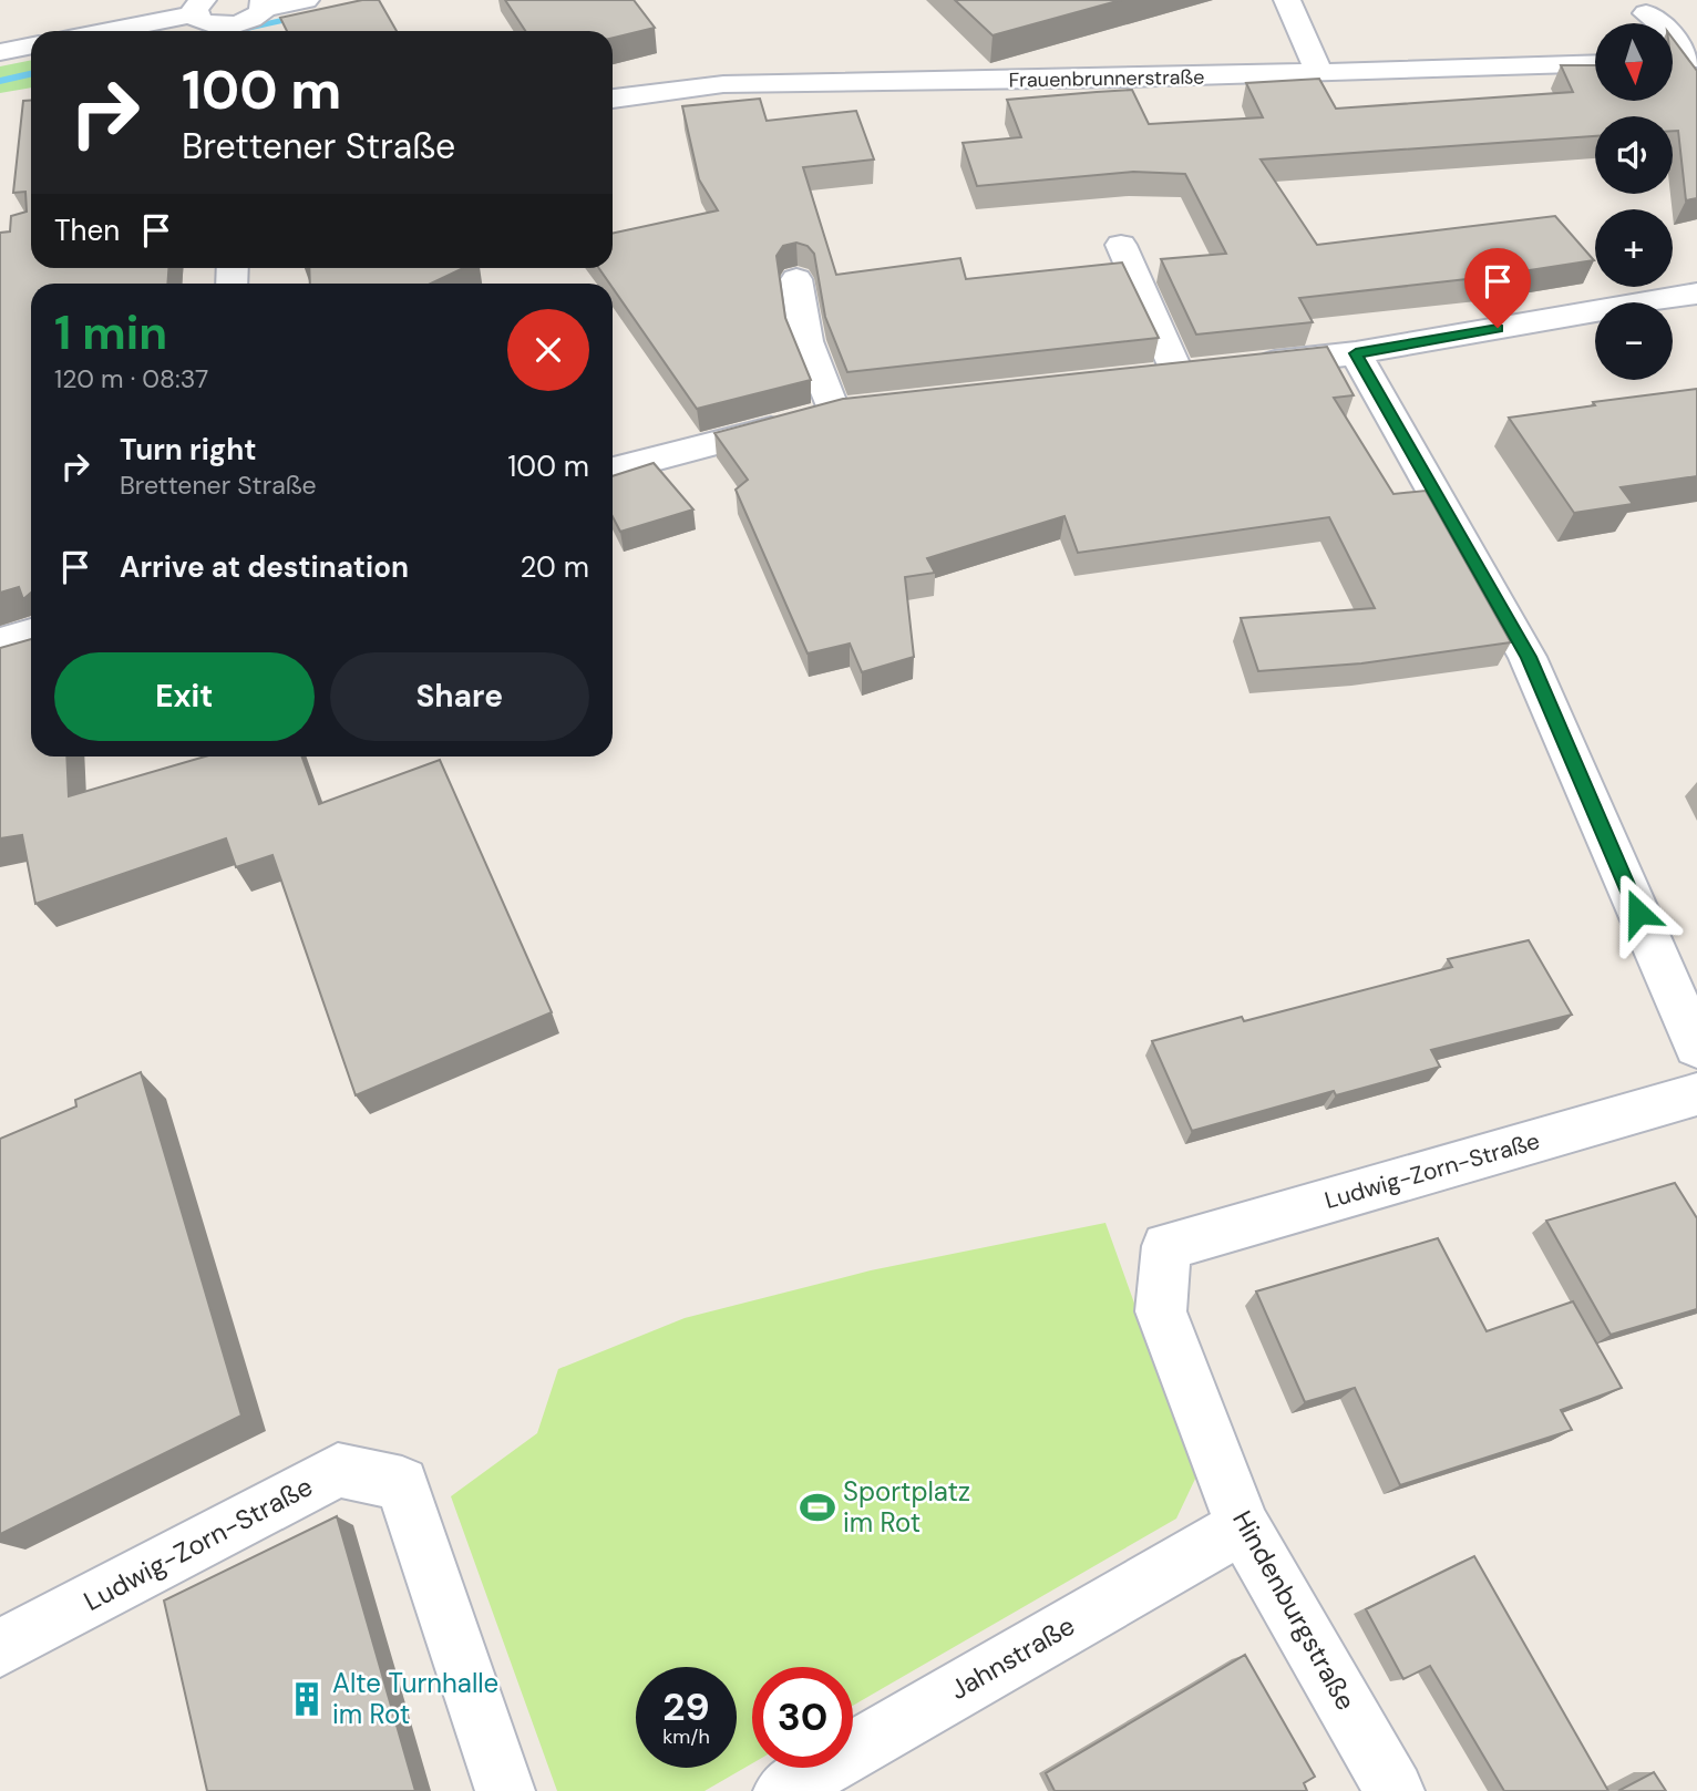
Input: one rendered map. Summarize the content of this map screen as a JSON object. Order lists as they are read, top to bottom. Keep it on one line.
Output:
{"streets":{"street":["Frauenbrunnerstraße","Ludwig-Zorn-Straße","Hindenburgstraße","Jahnstraße"]},"crossings":[["Ludwig-Zorn-Straße","Hindenburgstraße"],["Hindenburgstraße","Jahnstraße"]],"places":{"sports":["Sportplatz im Rot"],"building":["Alte Turnhalle im Rot"]},"north":"bottom","page":{"map_buttons":["+","−"],"turn":["100 m","Brettener Straße"],"then":"Then","heading":["1 min","120 m · 08:37"],"list":[{"name":"Turn right","note":"Brettener Straße","value":"100 m"},{"name":"Arrive at destination","value":"20 m"}],"buttons":["Exit","Share"],"speed":"29 km/h","limit":"30"}}
